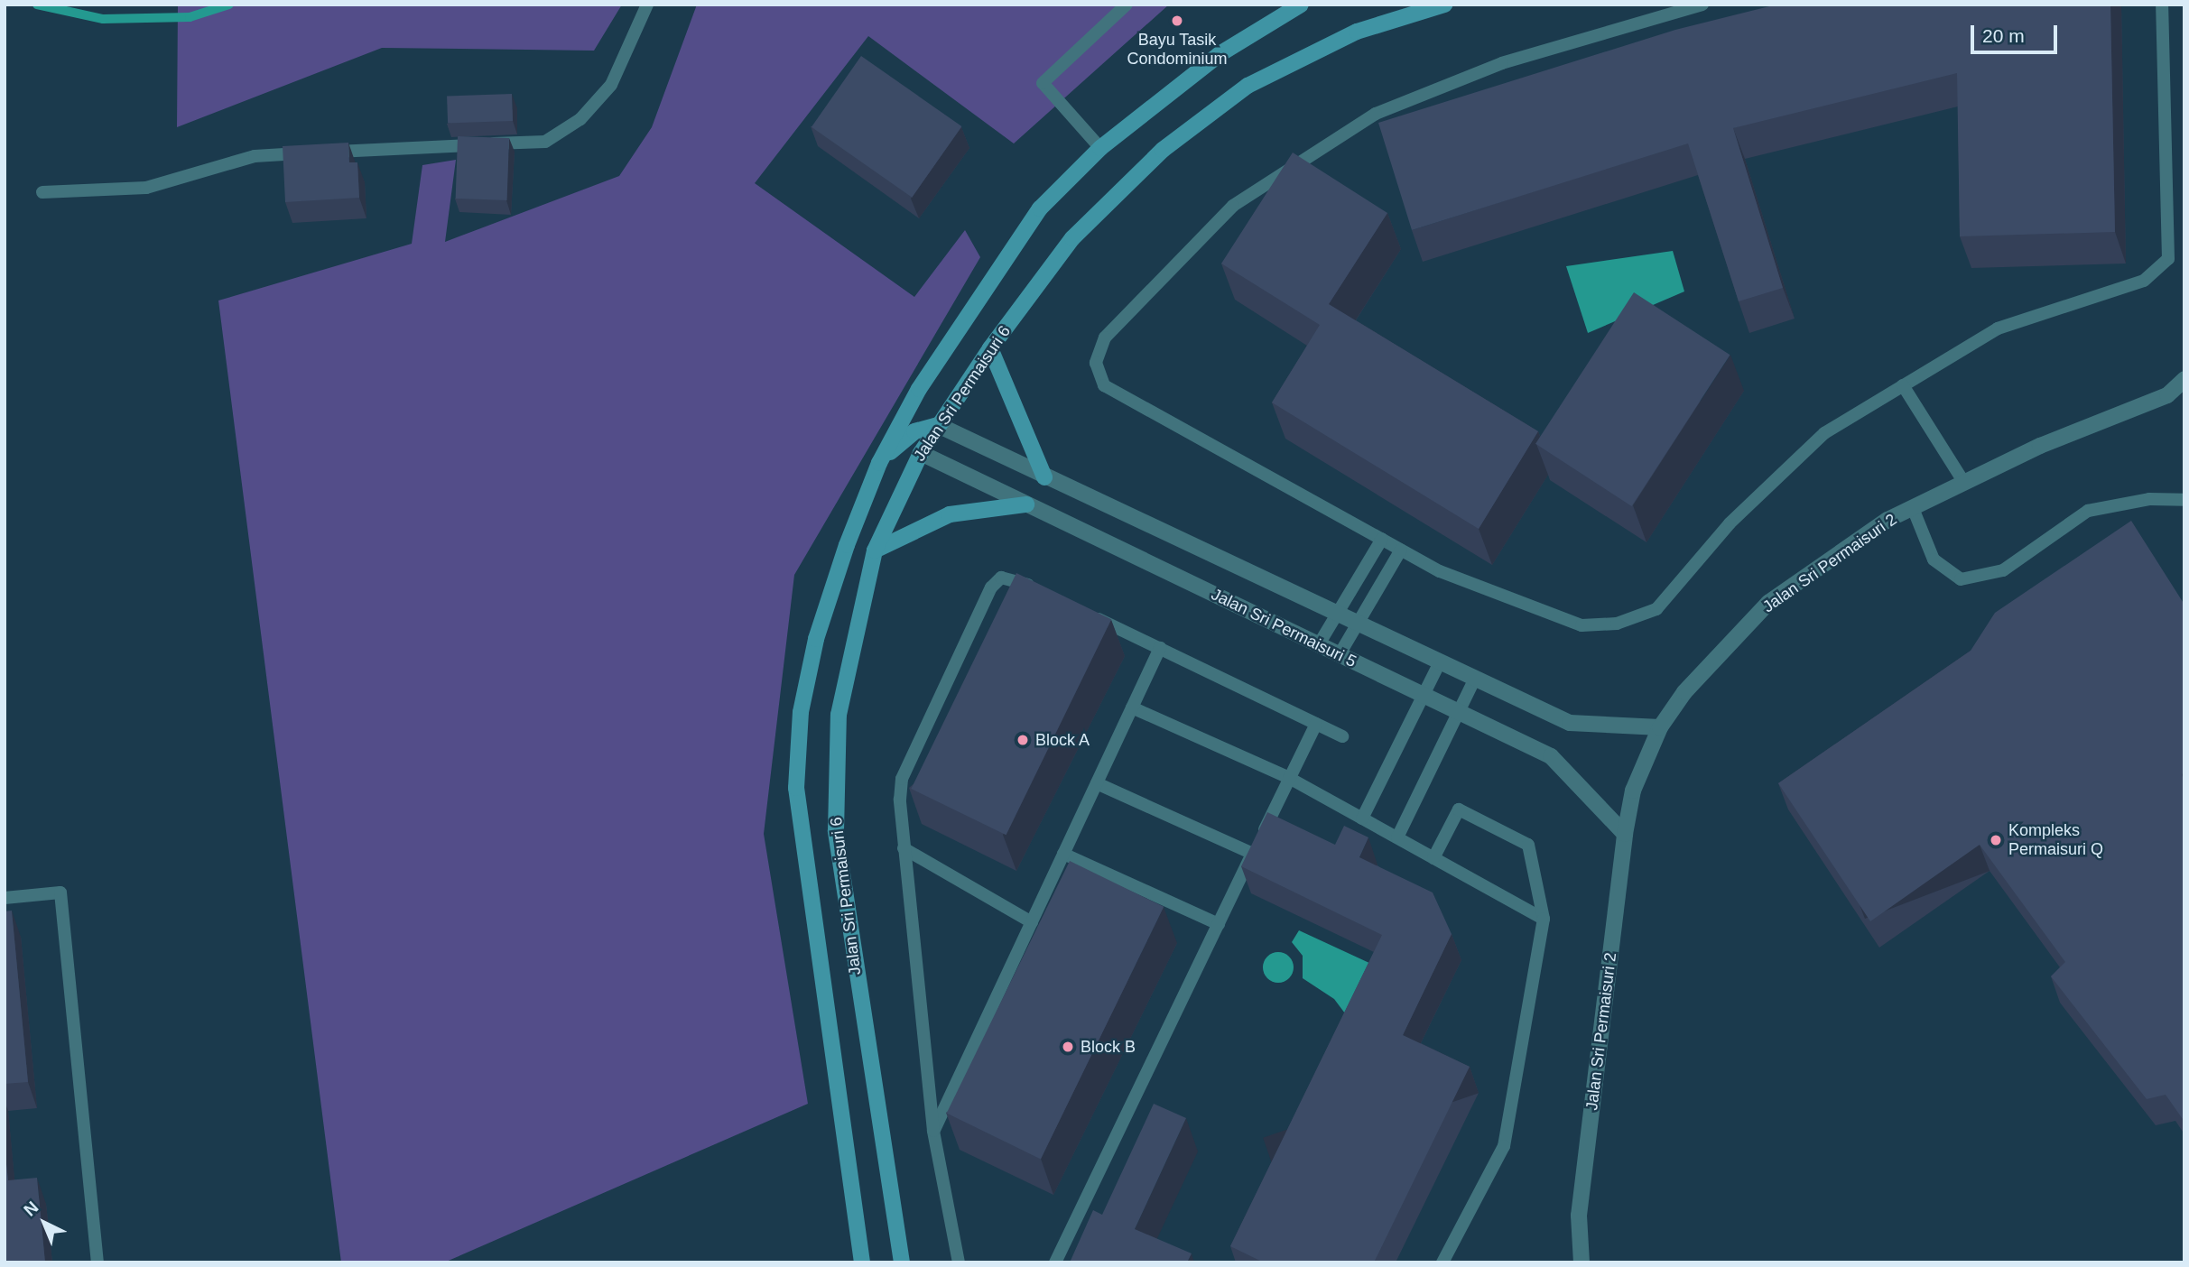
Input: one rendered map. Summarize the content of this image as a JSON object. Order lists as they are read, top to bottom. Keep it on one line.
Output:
{"streets":{"street":["Jalan Sri Permaisuri 6","Jalan Sri Permaisuri 2","Jalan Sri Permaisuri 5"]},"crossings":[["Jalan Sri Permaisuri 6","Jalan Sri Permaisuri 5"],["Jalan Sri Permaisuri 2","Jalan Sri Permaisuri 5"]],"places":["Bayu Tasik Condominium","Block A","Kompleks Permaisuri Q","Block B"],"scale_bar":"20 m","north":"top left"}
